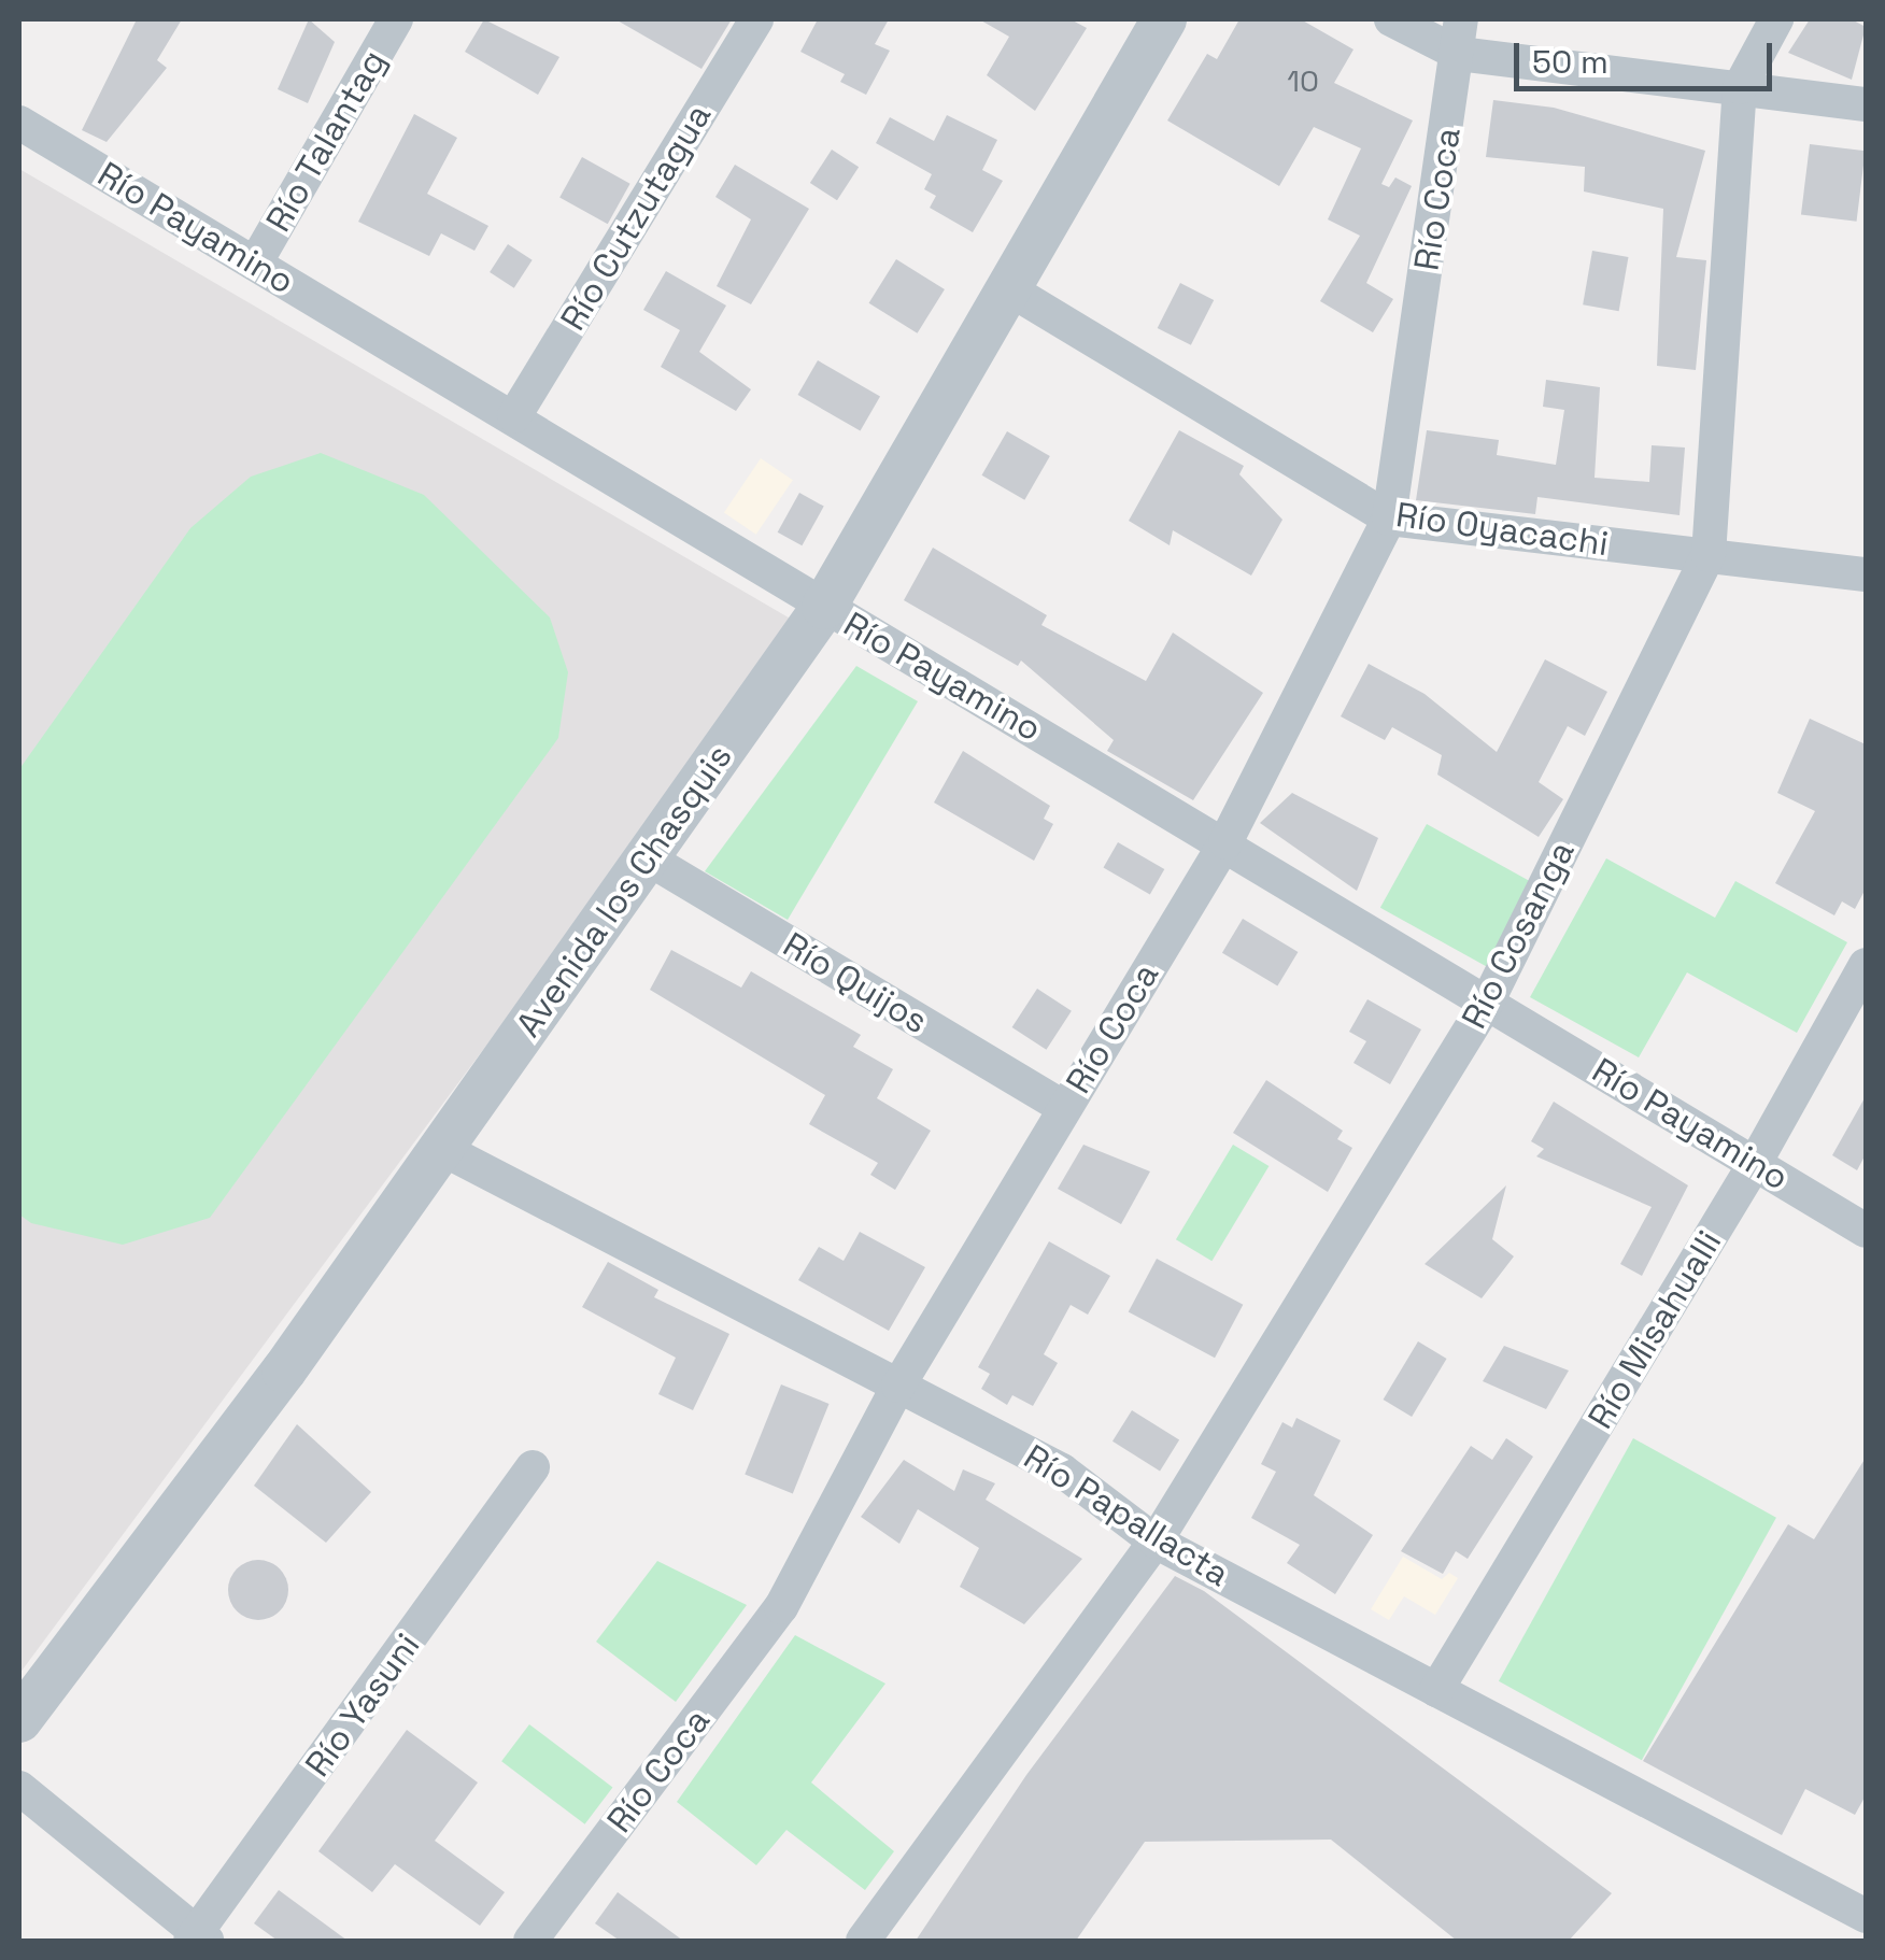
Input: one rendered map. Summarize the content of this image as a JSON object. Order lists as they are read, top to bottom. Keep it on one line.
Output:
{"streets":{"street":["Río Talantag","Río Coca","Río Cutzutagua","Río Payamino","Río Oyacachi","Avenida los Chasquis","Río Cosanga","Río Quijos","Río Misahualli","Río Papallacta","Río Yasuni"]},"crossings":[["Río Talantag","Río Payamino"],["Río Coca","Río Payamino"],["Río Coca","Río Oyacachi"],["Río Coca","Río Quijos"],["Río Coca","Río Papallacta"],["Río Cutzutagua","Río Payamino"],["Río Payamino","Avenida los Chasquis"],["Río Payamino","Río Cosanga"],["Río Payamino","Río Misahualli"],["Río Oyacachi","Avenida los Chasquis"],["Río Oyacachi","Río Cosanga"],["Avenida los Chasquis","Río Quijos"],["Avenida los Chasquis","Río Papallacta"],["Río Cosanga","Río Papallacta"],["Río Misahualli","Río Papallacta"]],"house_numbers":["10"],"scale_bar":"50 m"}
